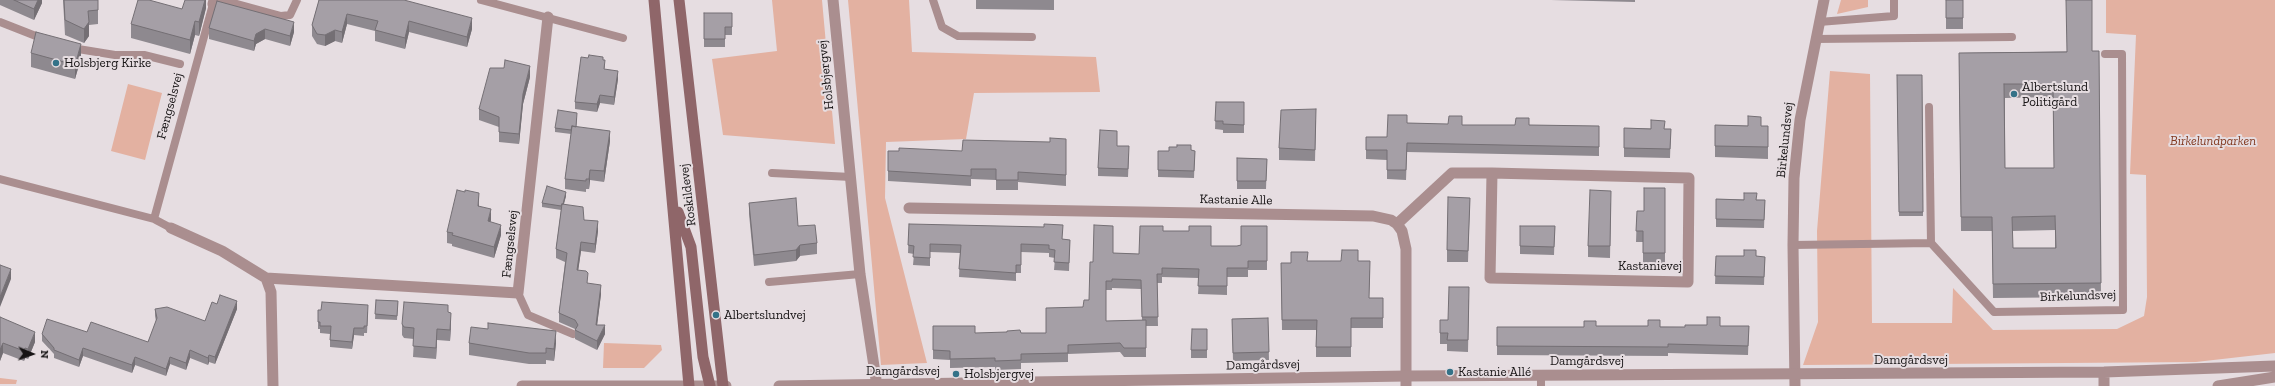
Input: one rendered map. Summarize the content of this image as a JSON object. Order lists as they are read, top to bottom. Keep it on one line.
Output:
{"streets":{"main road":["Roskildevej"],"street":["Holsbjergvej","Fængselsvej","Birkelundsvej","Kastanie Alle","Kastanievej","Damgårdsvej"]},"crossings":[["Holsbjergvej","Damgårdsvej"],["Birkelundsvej","Damgårdsvej"],["Kastanie Alle","Kastanievej"]],"parks":["Birkelundparken"],"places":["Holsbjerg Kirke","Albertslund Politigård","Albertslundvej","Kastanie Allé","Holsbjergvej"],"north":"right"}
